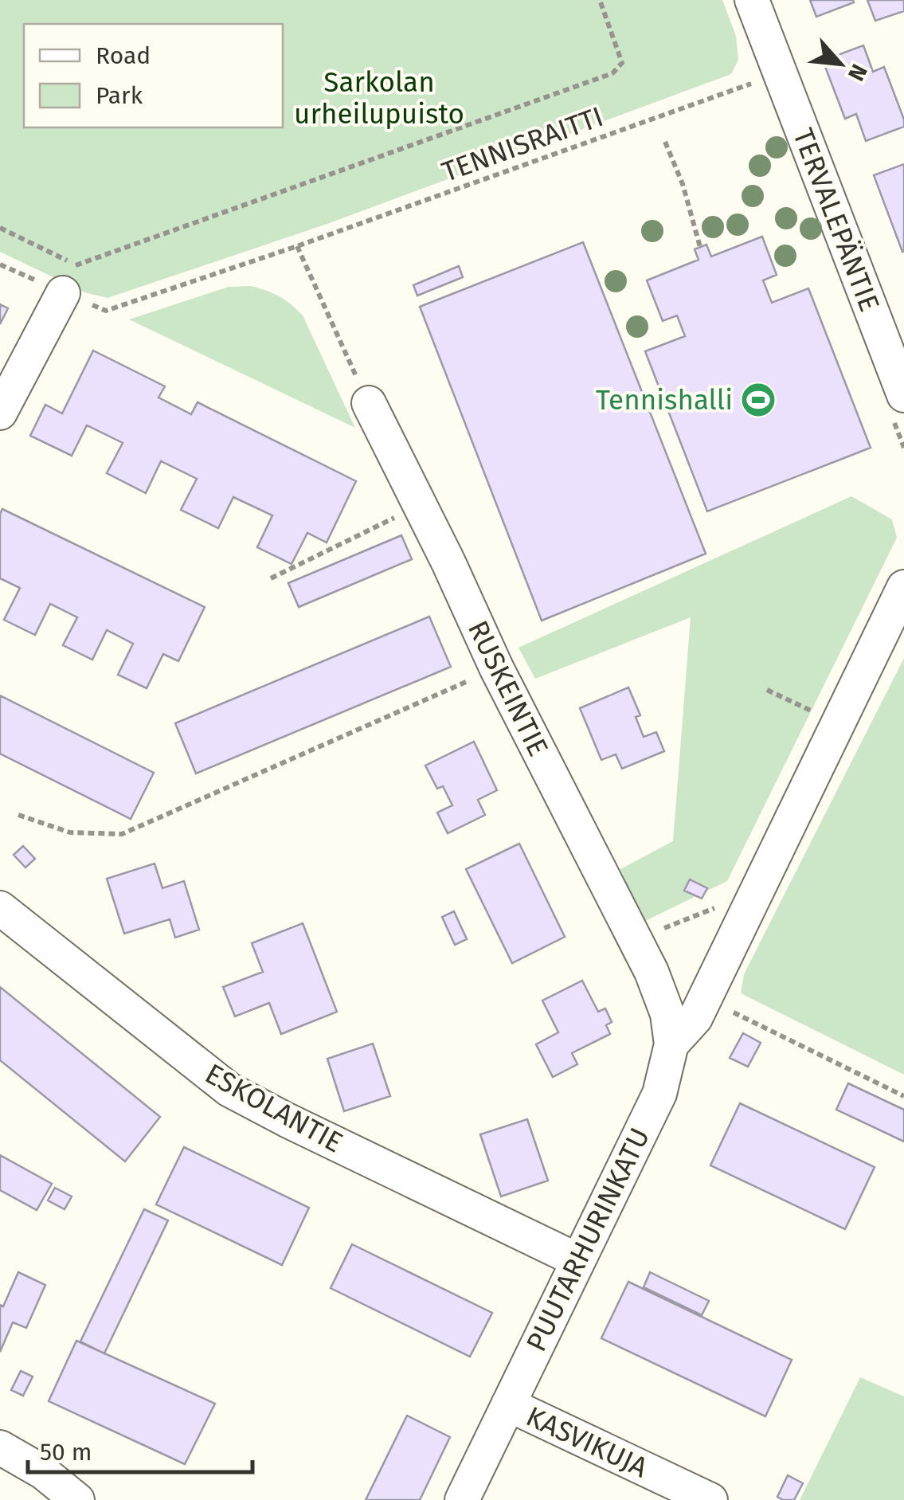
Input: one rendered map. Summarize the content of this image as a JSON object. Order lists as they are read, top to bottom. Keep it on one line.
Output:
{"streets":{"street":["TERVALEPÄNTIE","RUSKEINTIE","ESKOLANTIE","PUUTARHURINKATU","KASVIKUJA"],"path":["TENNISRAITTI"]},"crossings":[["RUSKEINTIE","PUUTARHURINKATU"],["ESKOLANTIE","PUUTARHURINKATU"],["PUUTARHURINKATU","KASVIKUJA"]],"parks":["Sarkolan urheilupuisto"],"places":{"sports":["Tennishalli"]},"legend":["Road","Park"],"scale_bar":"50 m","north":"bottom right"}
